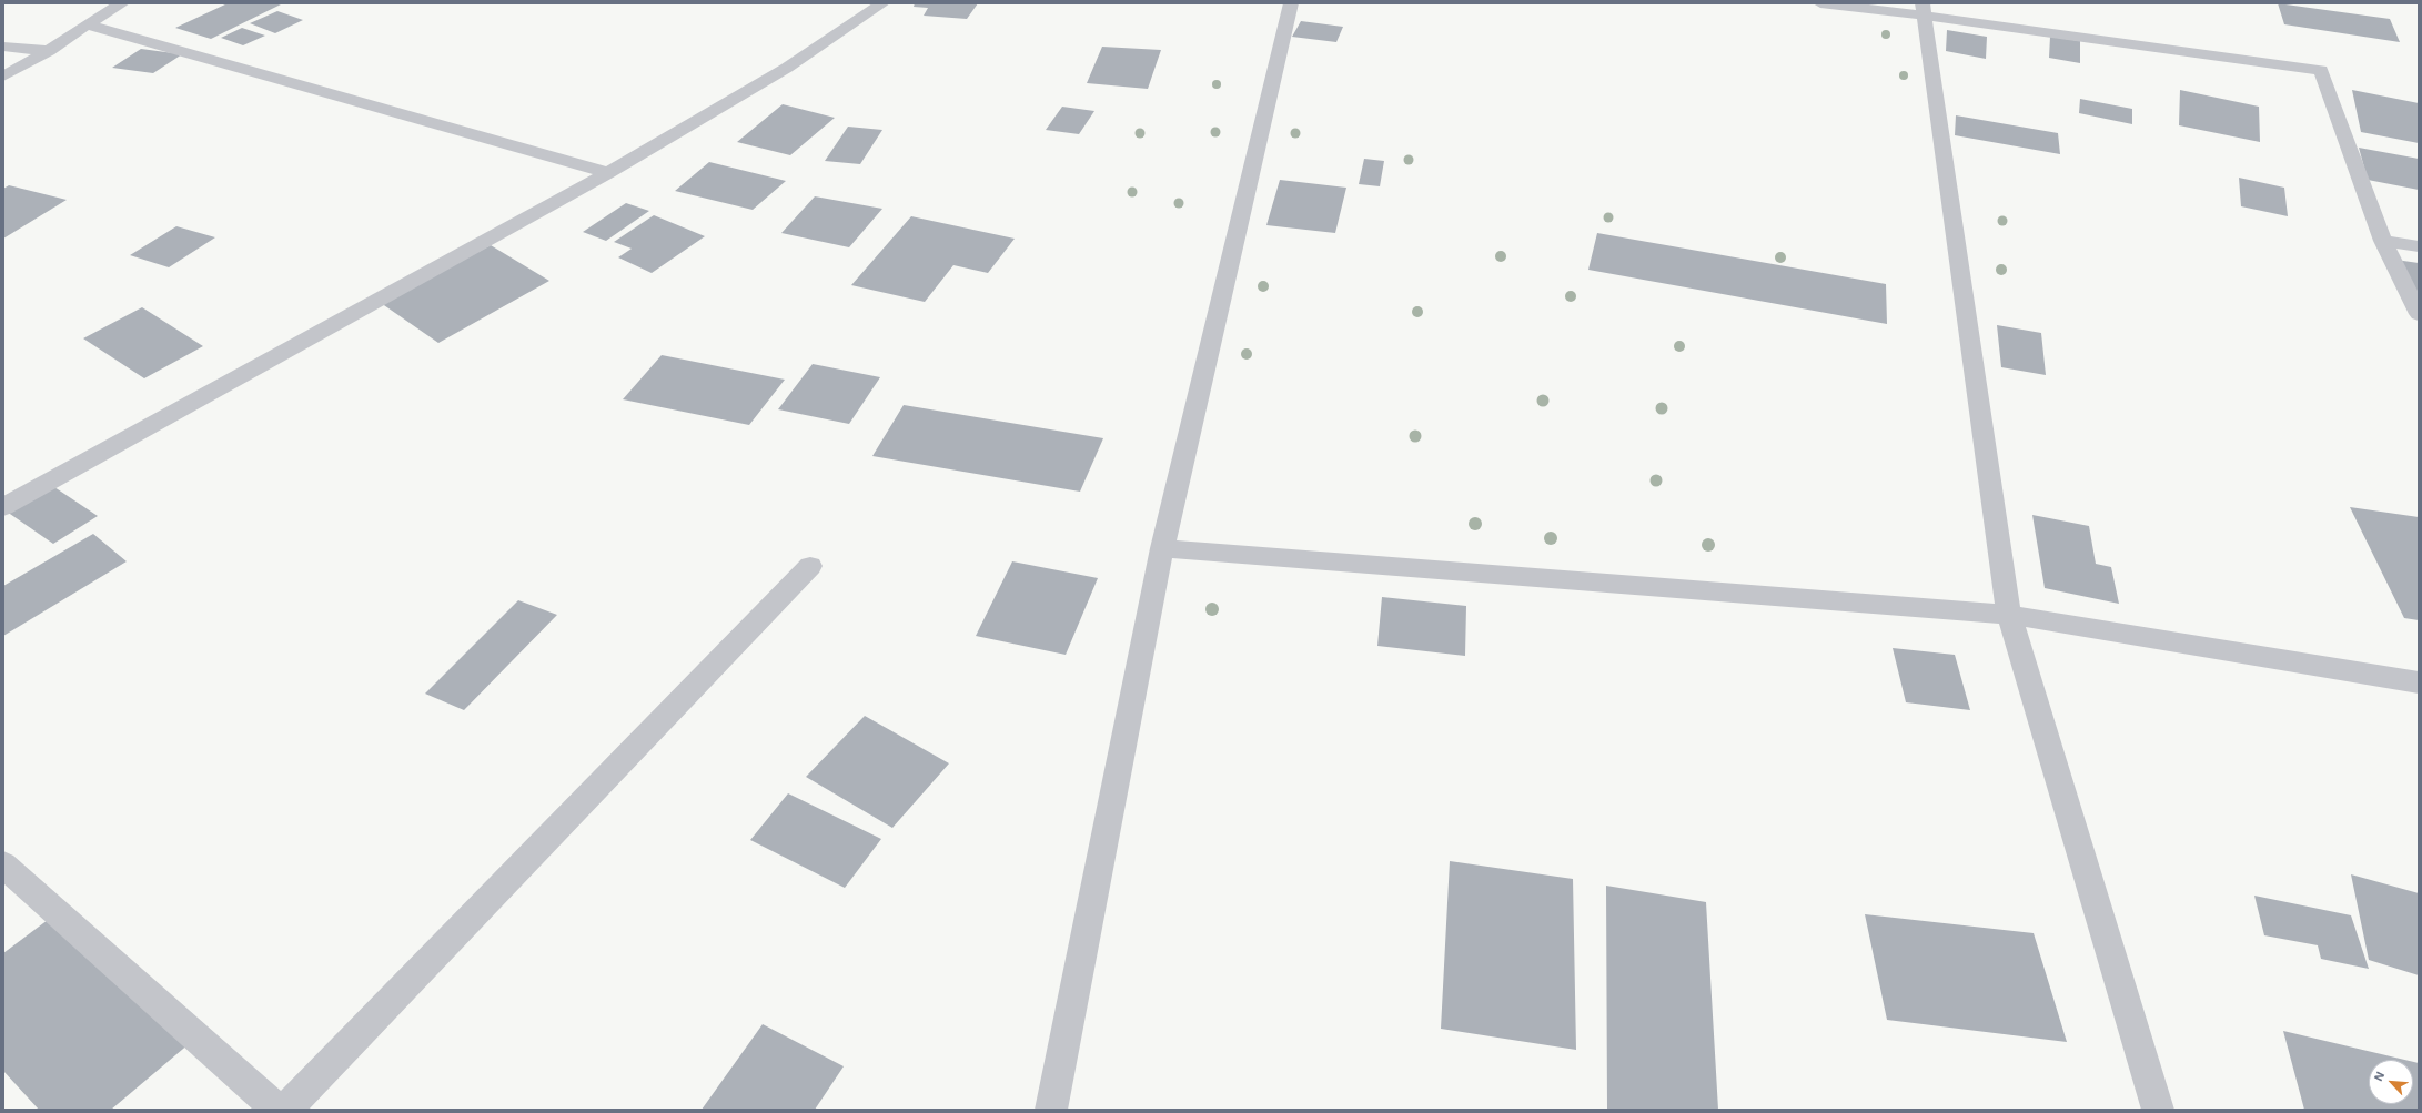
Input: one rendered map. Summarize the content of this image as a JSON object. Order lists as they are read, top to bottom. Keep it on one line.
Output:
{"north":"top left"}
